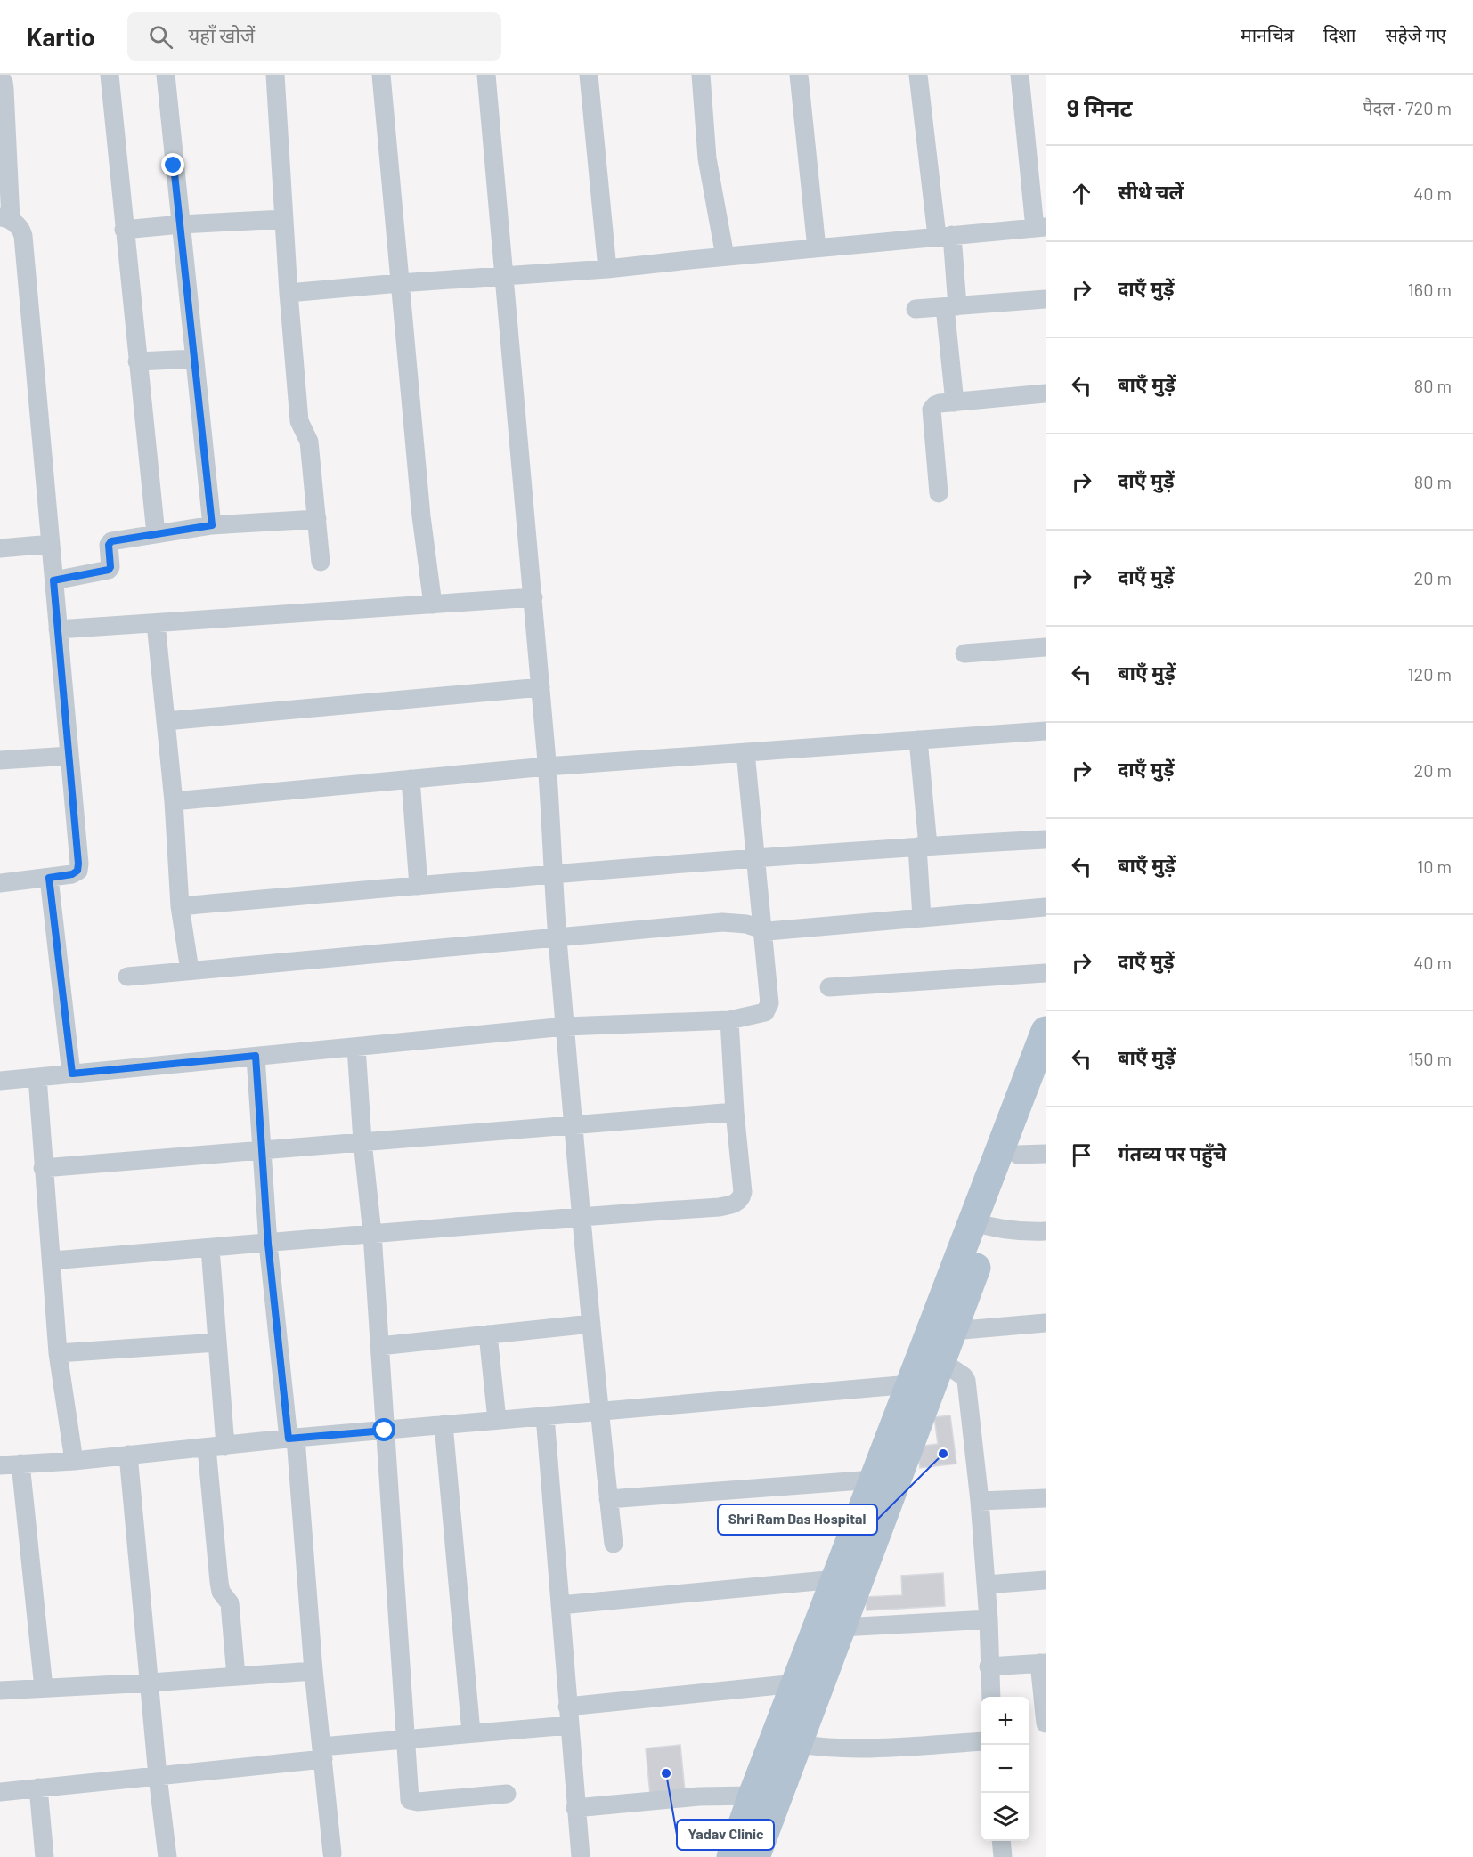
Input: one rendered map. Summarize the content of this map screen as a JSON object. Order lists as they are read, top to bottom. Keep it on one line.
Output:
{"places":["Shri Ram Das Hospital","Yadav Clinic"],"page":{"header":"Kartio","search":"यहाँ खोजें","nav":["मानचित्र","दिशा","सहेजे गए"],"heading":["9 मिनट","पैदल · 720 m"],"list":[["सीधे चलें","40 m"],["दाएँ मुड़ें","160 m"],["बाएँ मुड़ें","80 m"],["दाएँ मुड़ें","80 m"],["दाएँ मुड़ें","20 m"],["बाएँ मुड़ें","120 m"],["दाएँ मुड़ें","20 m"],["बाएँ मुड़ें","10 m"],["दाएँ मुड़ें","40 m"],["बाएँ मुड़ें","150 m"],"गंतव्य पर पहुँचे"],"map_buttons":["+","−"]}}
